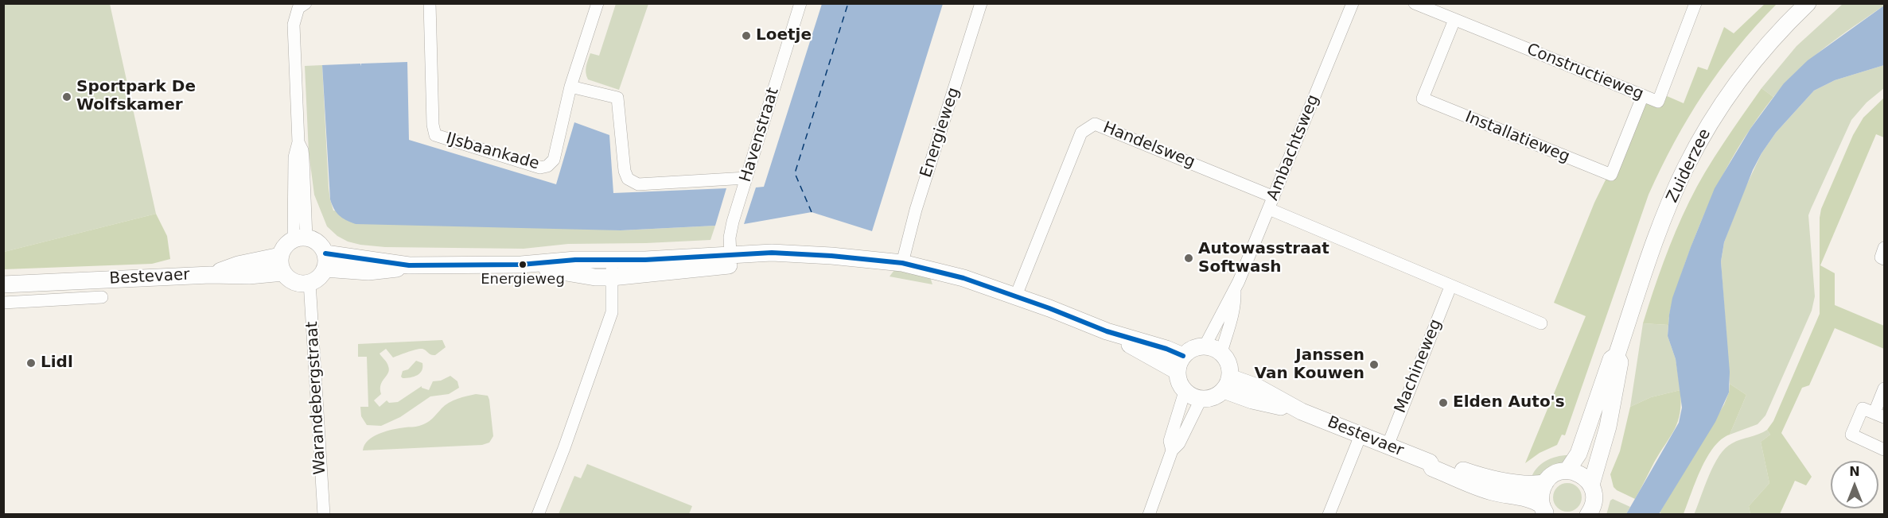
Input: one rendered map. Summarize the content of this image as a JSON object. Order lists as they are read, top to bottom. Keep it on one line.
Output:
{"streets":{"street":["Constructieweg","Energieweg","Havenstraat","Installatieweg","Handelsweg","Ambachtsweg","IJsbaankade","Zuiderzee","Bestevaer","Machineweg","Warandebergstraat"]},"crossings":[["Constructieweg","Installatieweg"],["Handelsweg","Ambachtsweg"],["Ambachtsweg","Bestevaer"],["Bestevaer","Machineweg"],["Bestevaer","Warandebergstraat"]],"places":["Loetje","Sportpark De Wolfskamer","Autowasstraat Softwash","Energieweg","Lidl","Janssen Van Kouwen","Elden Auto's"],"north":"top"}
